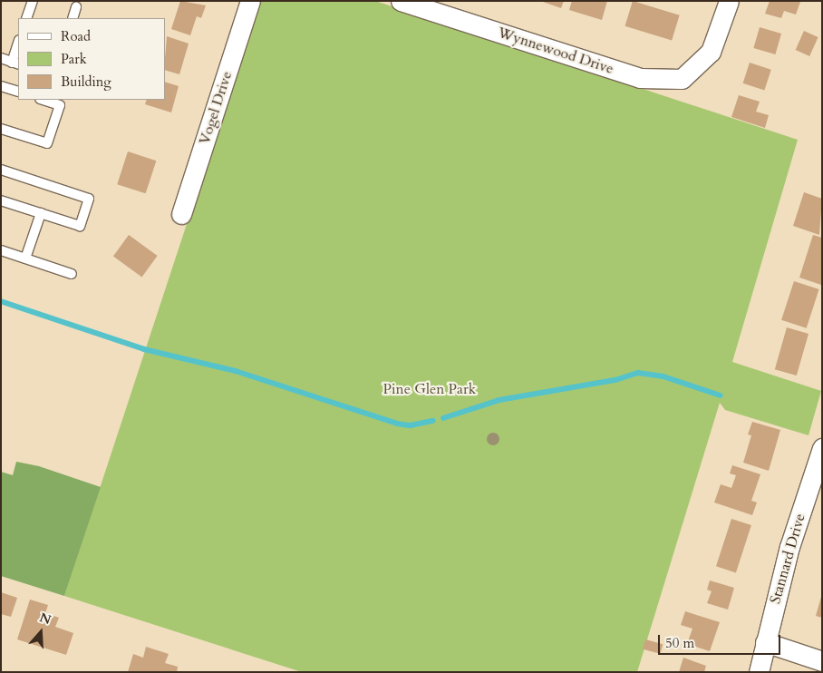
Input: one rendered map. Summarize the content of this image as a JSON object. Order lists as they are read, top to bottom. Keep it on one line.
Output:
{"streets":{"street":["Wynnewood Drive","Vogel Drive","Stannard Drive"]},"parks":["Pine Glen Park"],"legend":["Road","Park","Building"],"scale_bar":"50 m","north":"top"}
